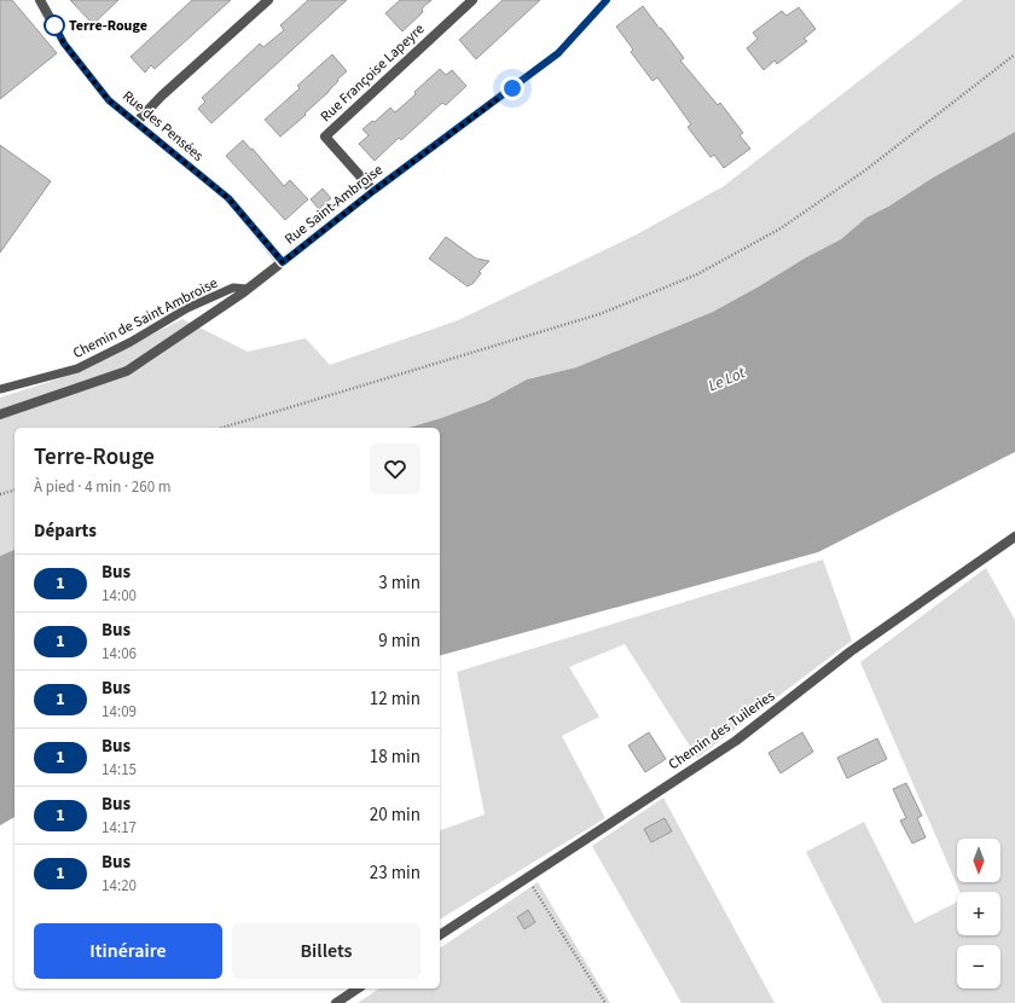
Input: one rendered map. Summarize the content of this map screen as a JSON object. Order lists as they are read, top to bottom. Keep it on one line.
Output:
{"streets":{"street":["Rue Françoise Lapeyre","Rue des Pensées","Rue Saint-Ambroise","Chemin des Tuileries"],"lane":["Chemin de Saint Ambroise"]},"crossings":[["Rue Françoise Lapeyre","Rue Saint-Ambroise"],["Rue des Pensées","Rue Saint-Ambroise"],["Rue Saint-Ambroise","Chemin de Saint Ambroise"]],"water":["Le Lot"],"places":["Terre-Rouge"],"lines":["bus line 1"],"north":"bottom","page":{"heading":[["Terre-Rouge","À pied · 4 min · 260 m"],"Départs"],"list":[{"mark":"1","name":"Bus","note":"14:00","value":"3 min"},{"mark":"1","name":"Bus","note":"14:06","value":"9 min"},{"mark":"1","name":"Bus","note":"14:09","value":"12 min"},{"mark":"1","name":"Bus","note":"14:15","value":"18 min"},{"mark":"1","name":"Bus","note":"14:17","value":"20 min"},{"mark":"1","name":"Bus","note":"14:20","value":"23 min"}],"map_buttons":["+","−"],"buttons":["Itinéraire","Billets"]}}
